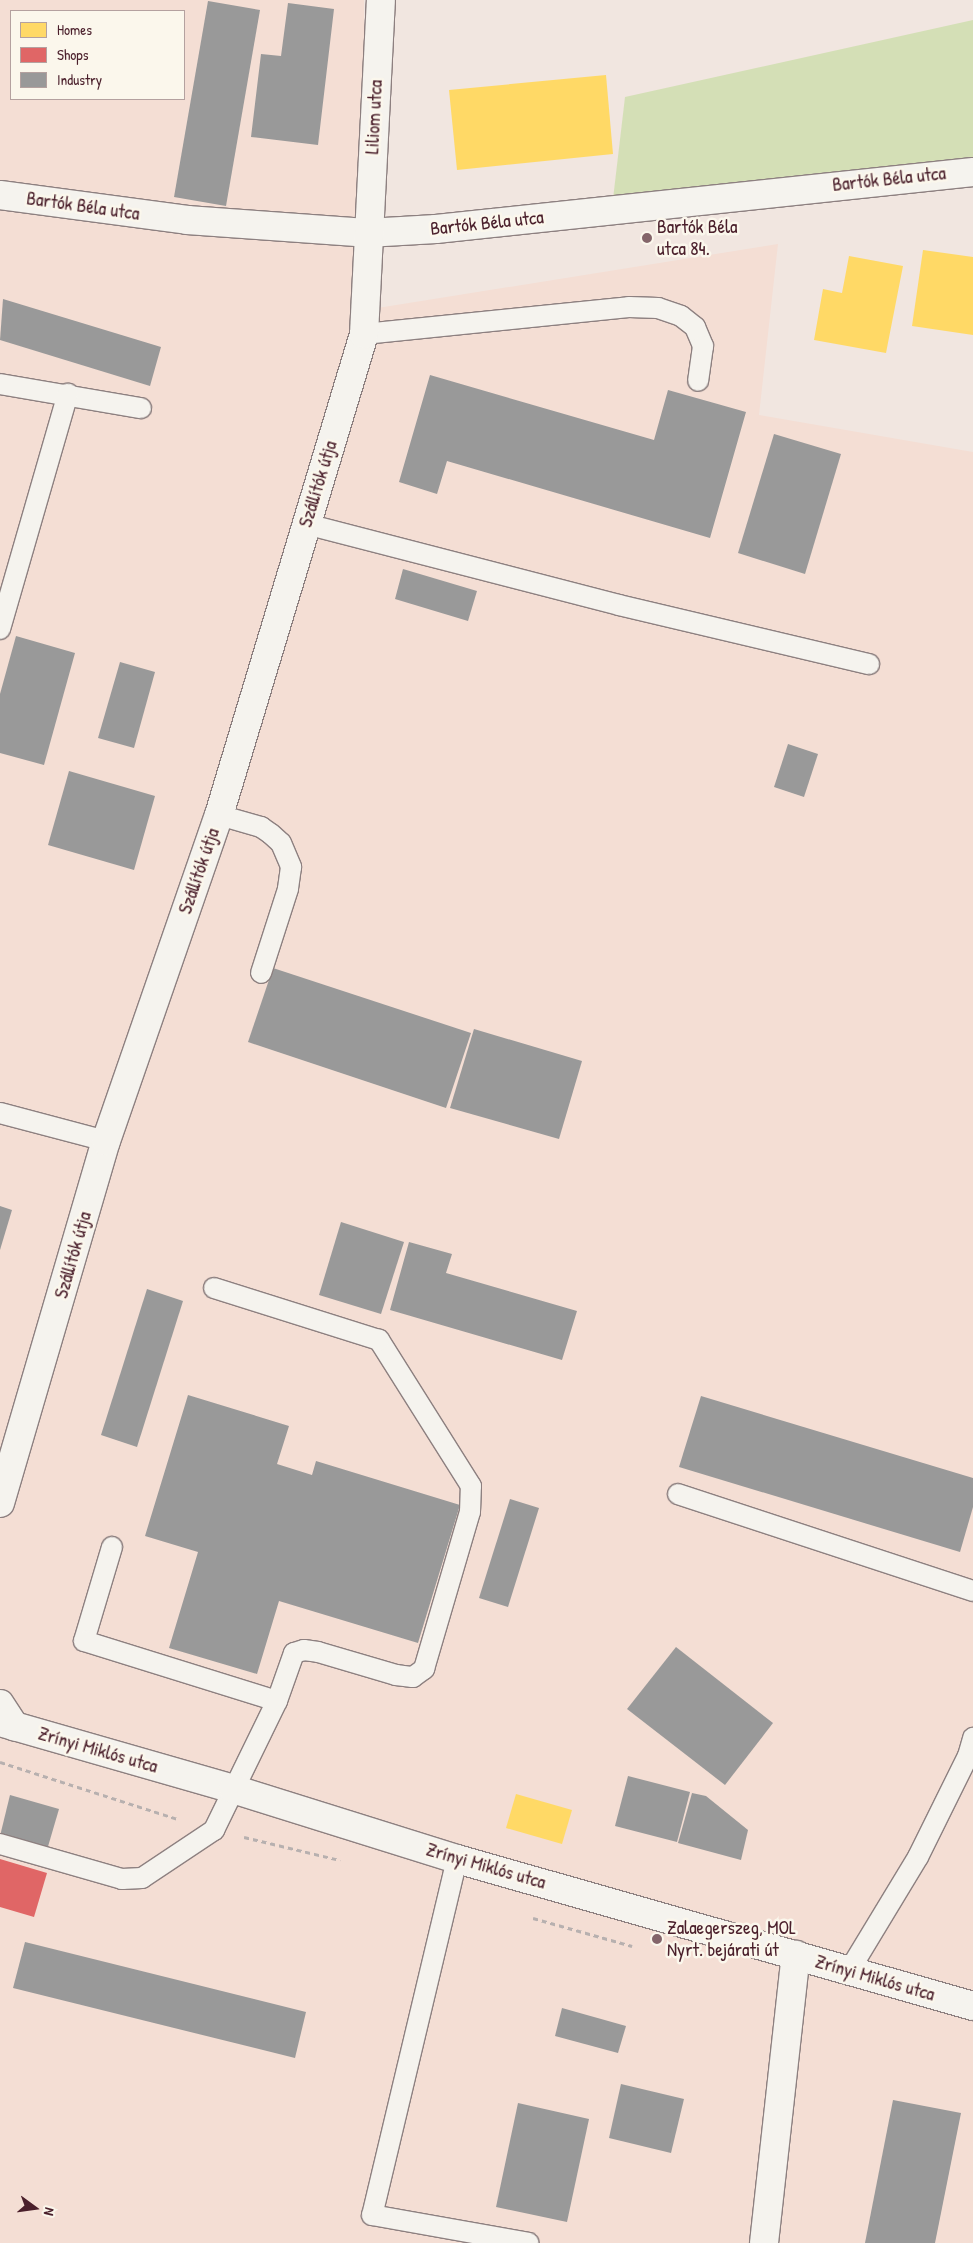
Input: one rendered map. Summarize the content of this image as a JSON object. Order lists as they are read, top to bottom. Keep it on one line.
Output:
{"streets":{"street":["Liliom utca","Bartók Béla utca","Szállítók útja","Zrínyi Miklós utca"]},"crossings":[["Liliom utca","Bartók Béla utca"],["Liliom utca","Szállítók útja"],["Bartók Béla utca","Szállítók útja"]],"places":["Bartók Béla utca 84.","Zalaegerszeg, MOL Nyrt. bejárati út"],"legend":["Homes","Shops","Industry"],"north":"right"}
